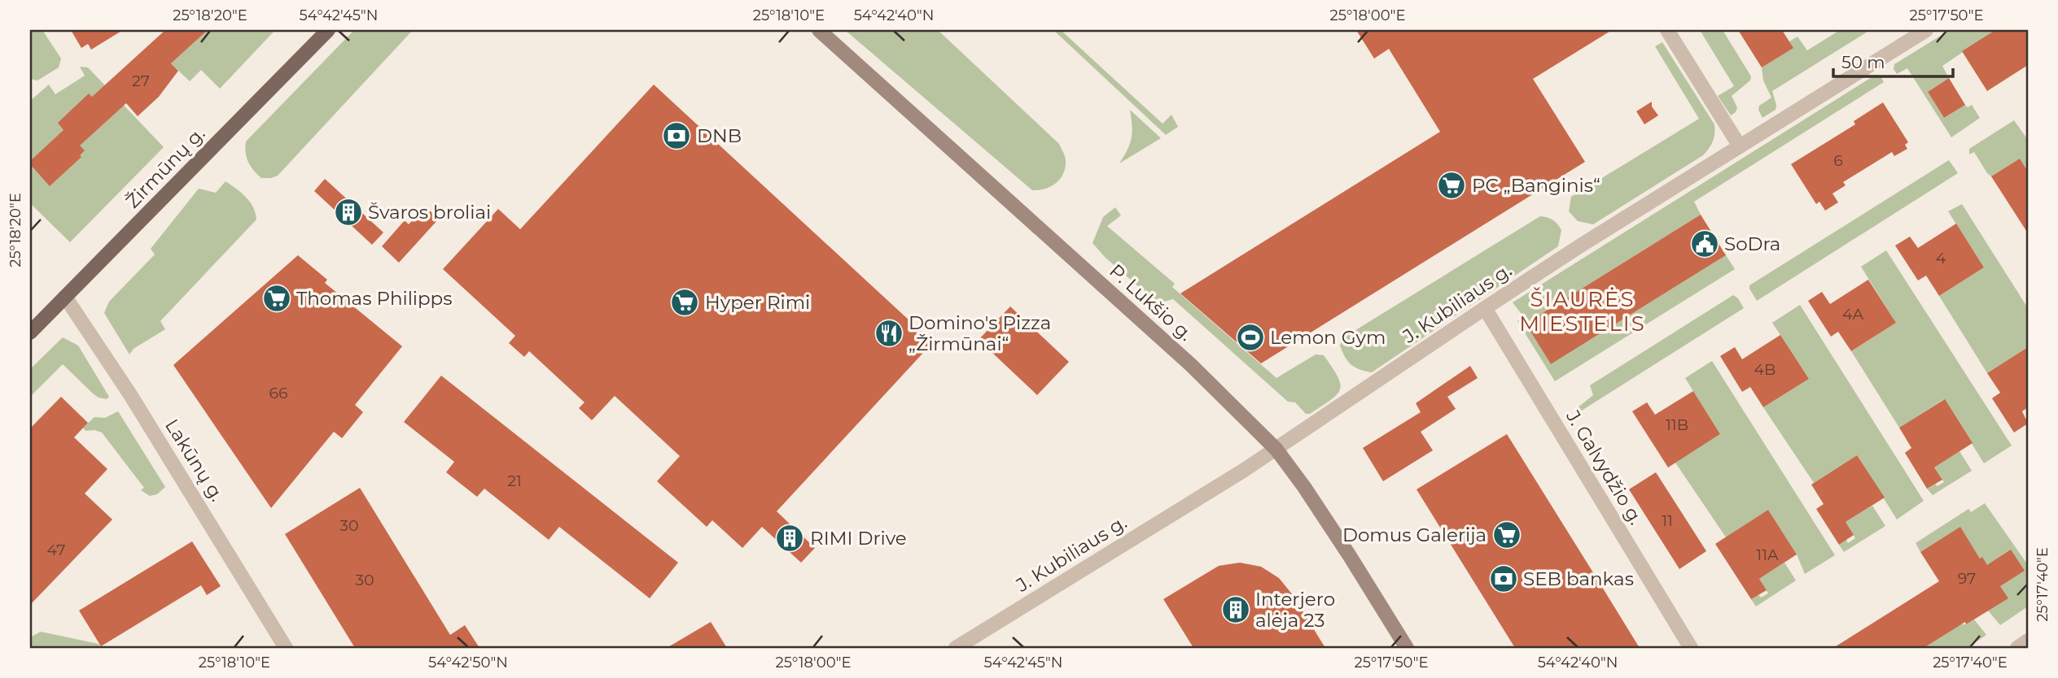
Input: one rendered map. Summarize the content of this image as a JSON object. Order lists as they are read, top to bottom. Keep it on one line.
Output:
{"streets":{"main road":["Žirmūnų g."],"street":["P. Lukšio g.","J. Kubiliaus g.","Lakūnų g.","J. Galvydžio g."]},"crossings":[["Žirmūnų g.","Lakūnų g."],["P. Lukšio g.","J. Kubiliaus g."],["J. Kubiliaus g.","J. Galvydžio g."]],"districts":["ŠIAURĖS MIESTELIS"],"places":{"bank":["DNB","SEB bankas"],"supermarket":["PC „Banginis“","Thomas Philipps","Hyper Rimi","Domus Galerija"],"building":["Švaros broliai","RIMI Drive","Interjero alėja 23"],"public building":["SoDra"],"restaurant":["Domino's Pizza „Žirmūnai“"],"sports":["Lemon Gym"]},"house_numbers":["27","6","4","4A","4B","66","11B","21","11","30","47","11A","97","30"],"scale_bar":"50 m","coordinates":["25°18'20\"E","54°42'45\"N","25°18'10\"E","54°42'40\"N","25°18'00\"E","25°17'50\"E","25°17'40\"E","54°42'50\"N"]}
